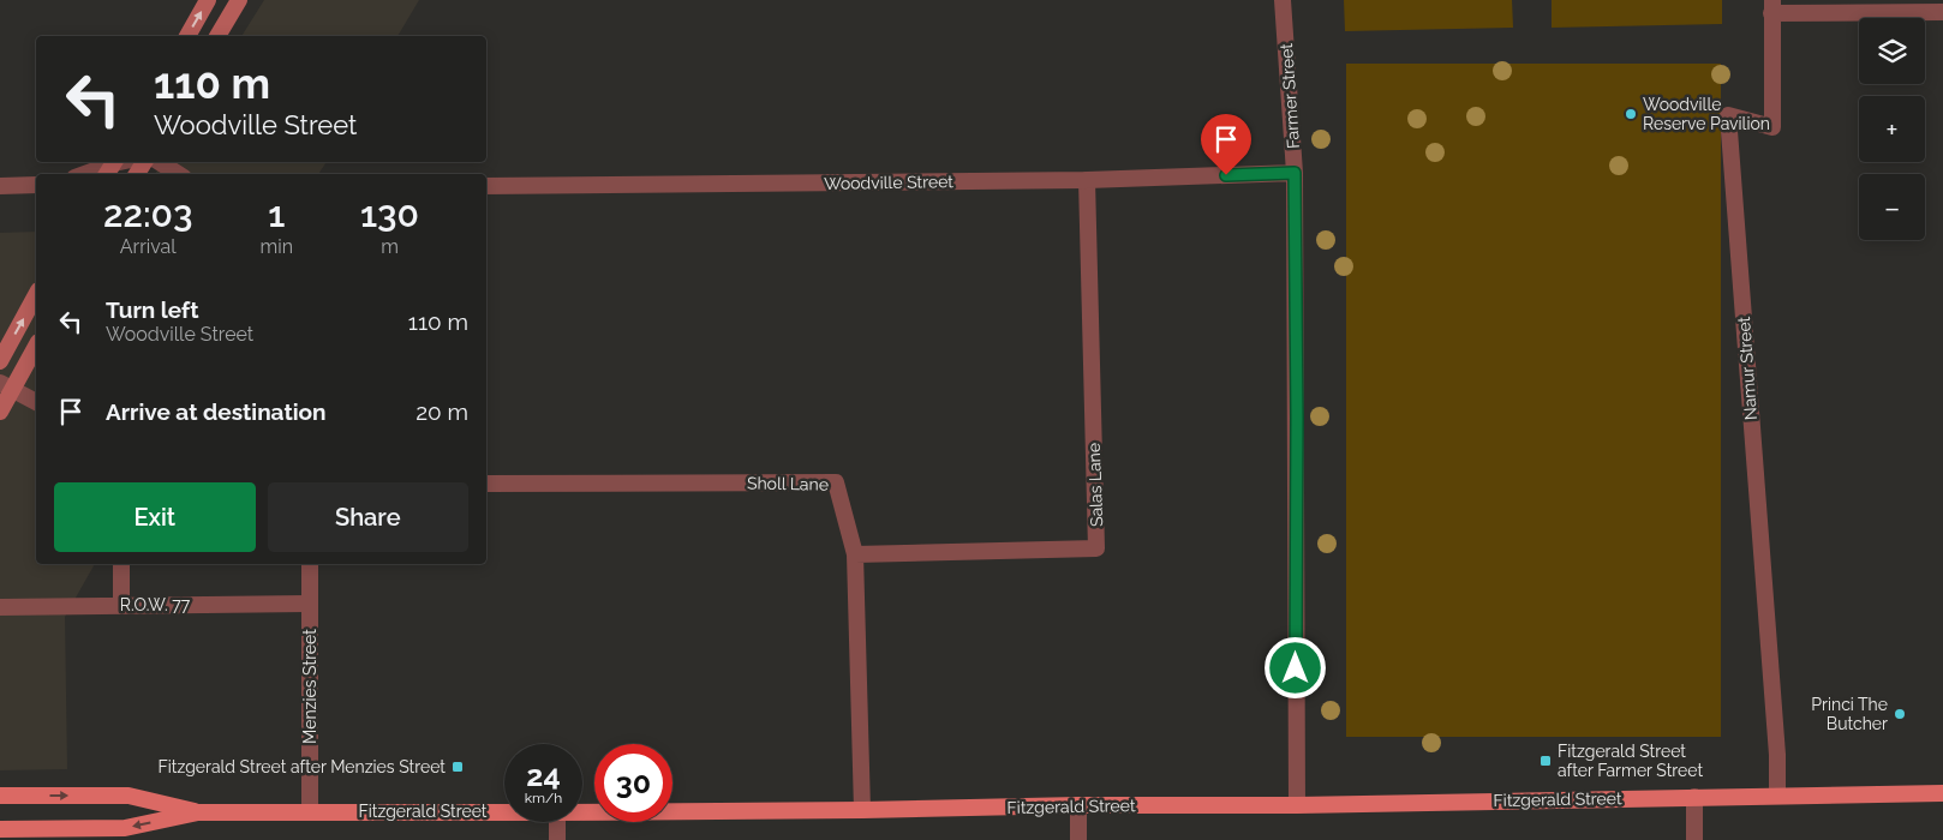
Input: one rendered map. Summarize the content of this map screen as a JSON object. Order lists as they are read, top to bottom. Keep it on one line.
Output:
{"streets":{"main road":["Fitzgerald Street"],"street":["Farmer Street","Woodville Street","Namur Street","Sholl Lane","Salas Lane","R.O.W. 77","Menzies Street"]},"crossings":[["Farmer Street","Woodville Street"],["Farmer Street","Fitzgerald Street"],["Woodville Street","Salas Lane"],["Namur Street","Fitzgerald Street"],["Sholl Lane","Salas Lane"],["Sholl Lane","Fitzgerald Street"],["R.O.W. 77","Menzies Street"],["Menzies Street","Fitzgerald Street"]],"places":{"other":["Woodville Reserve Pavilion","Princi The Butcher"],"transit":["Fitzgerald Street after Farmer Street","Fitzgerald Street after Menzies Street"]},"page":{"map_buttons":["+","−"],"turn":["110 m","Woodville Street"],"eta":["22:03","Arrival","1","min","130","m"],"list":[{"name":"Turn left","note":"Woodville Street","value":"110 m"},{"name":"Arrive at destination","value":"20 m"}],"buttons":["Exit","Share"],"speed":"24 km/h","limit":"30"}}
